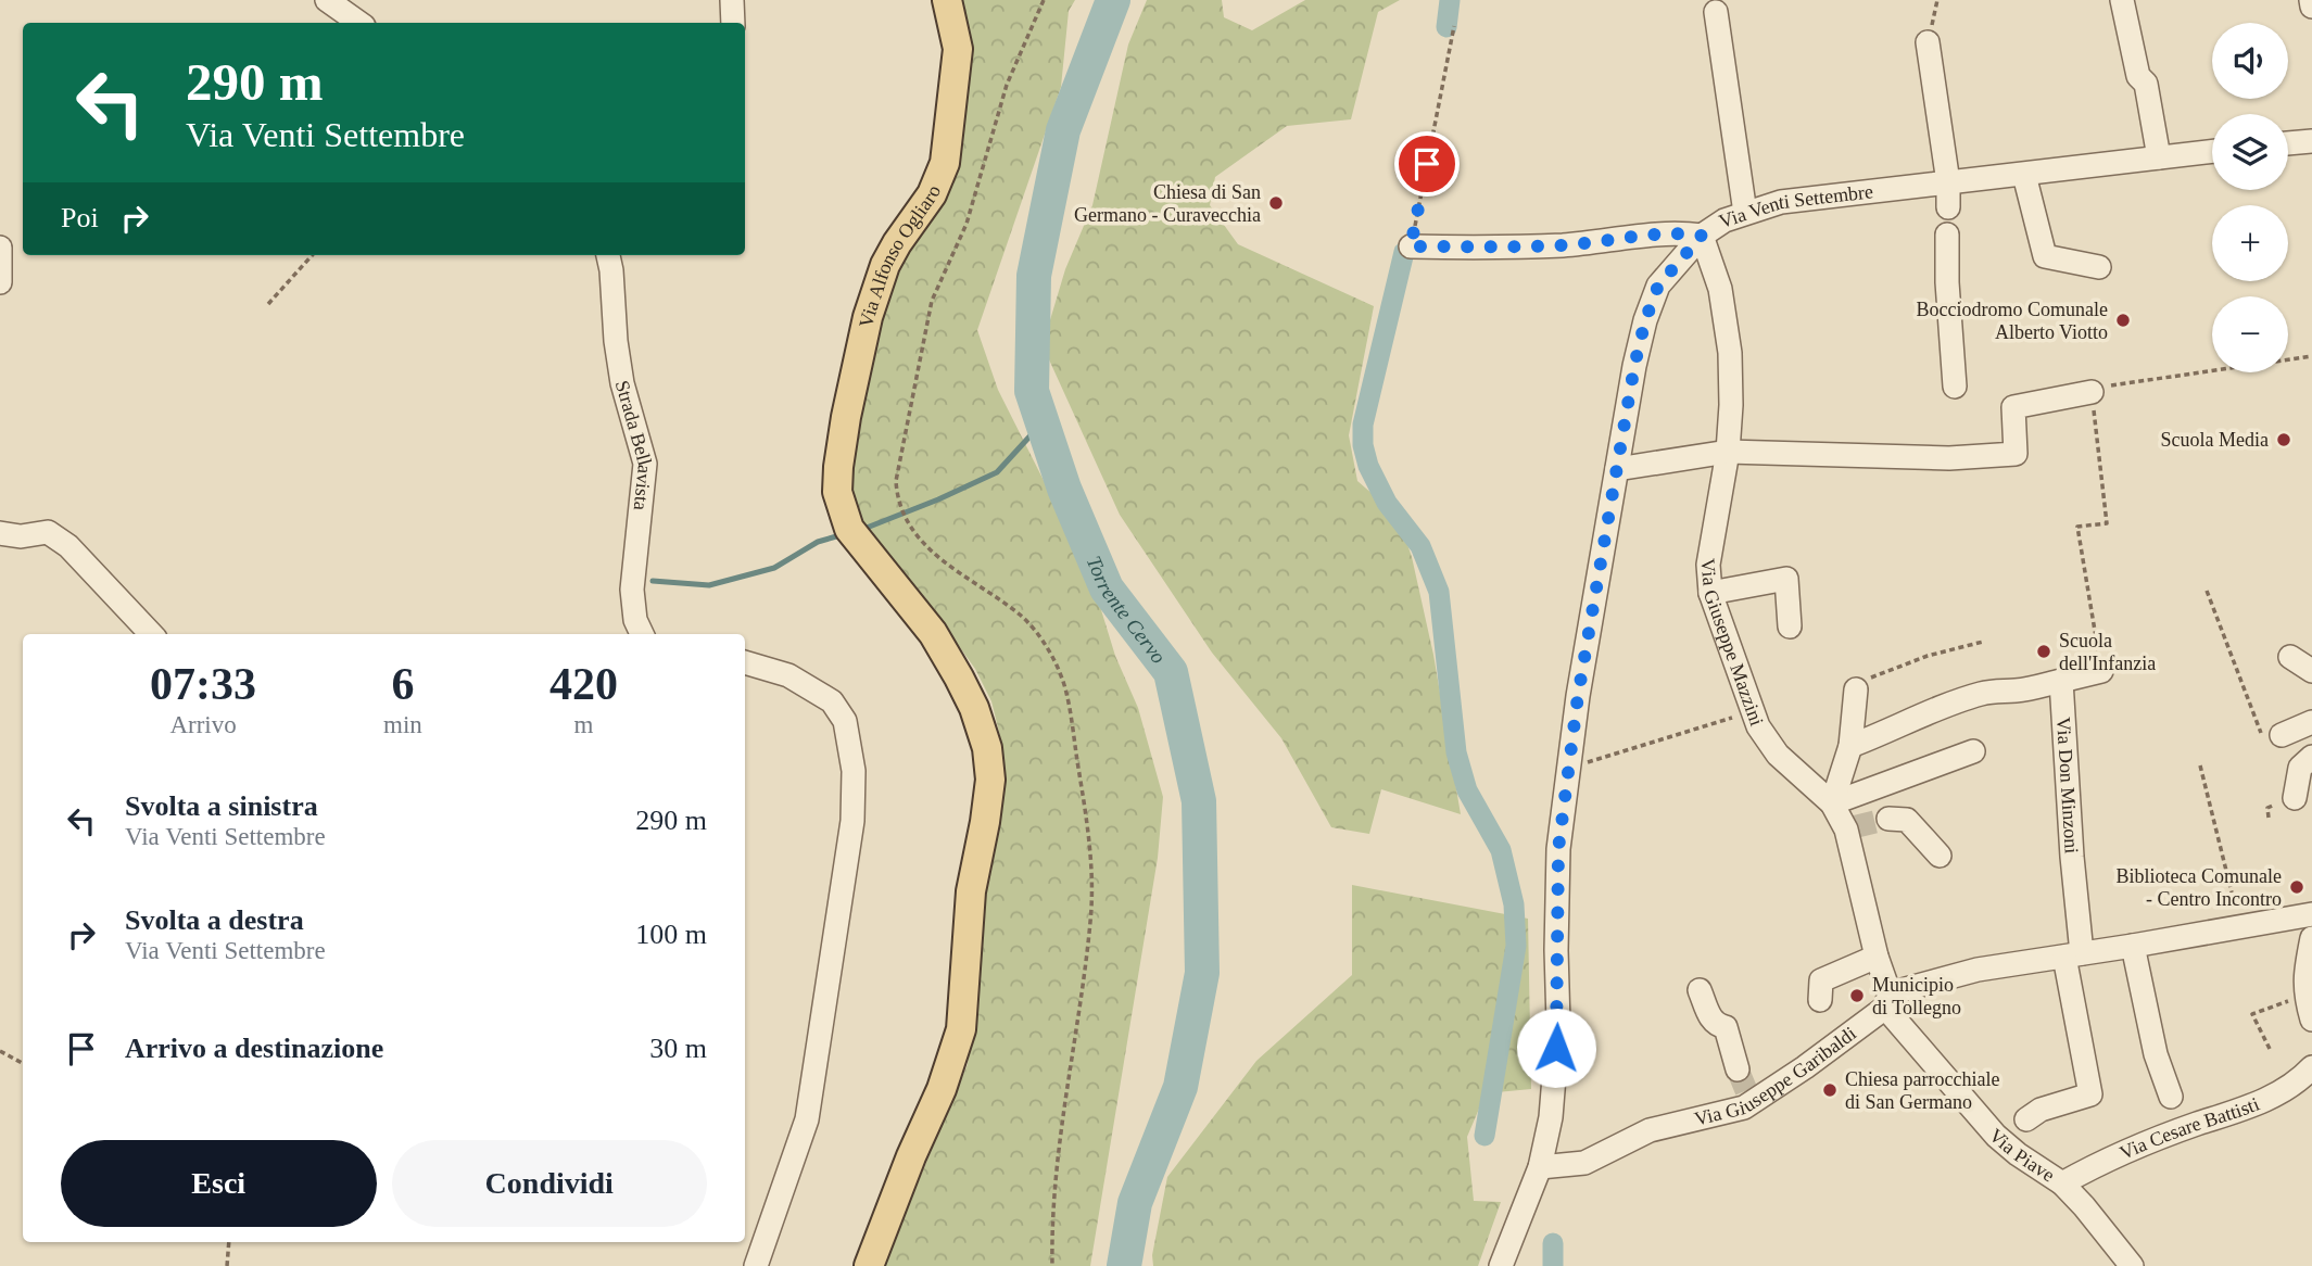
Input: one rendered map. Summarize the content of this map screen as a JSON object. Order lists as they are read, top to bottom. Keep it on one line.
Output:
{"streets":{"main road":["Via Alfonso Ogliaro"],"street":["Via Venti Settembre","Strada Bellavista","Via Giuseppe Mazzini","Via Don Minzoni","Via Giuseppe Garibaldi","Via Cesare Battisti","Via Piave"]},"crossings":[["Via Venti Settembre","Via Giuseppe Mazzini"],["Via Giuseppe Mazzini","Via Giuseppe Garibaldi"],["Via Giuseppe Mazzini","Via Piave"],["Via Don Minzoni","Via Giuseppe Garibaldi"],["Via Giuseppe Garibaldi","Via Piave"],["Via Cesare Battisti","Via Piave"]],"water":["Torrente Cervo"],"places":["Chiesa di San Germano - Curavecchia","Bocciodromo Comunale Alberto Viotto","Scuola Media","Scuola dell'Infanzia","Biblioteca Comunale - Centro Incontro","Municipio di Tollegno","Chiesa parrocchiale di San Germano"],"page":{"map_buttons":["+","−"],"turn":["290 m","Via Venti Settembre"],"then":"Poi","eta":["07:33","Arrivo","6","min","420","m"],"list":[{"name":"Svolta a sinistra","note":"Via Venti Settembre","value":"290 m"},{"name":"Svolta a destra","note":"Via Venti Settembre","value":"100 m"},{"name":"Arrivo a destinazione","value":"30 m"}],"buttons":["Esci","Condividi"]}}
